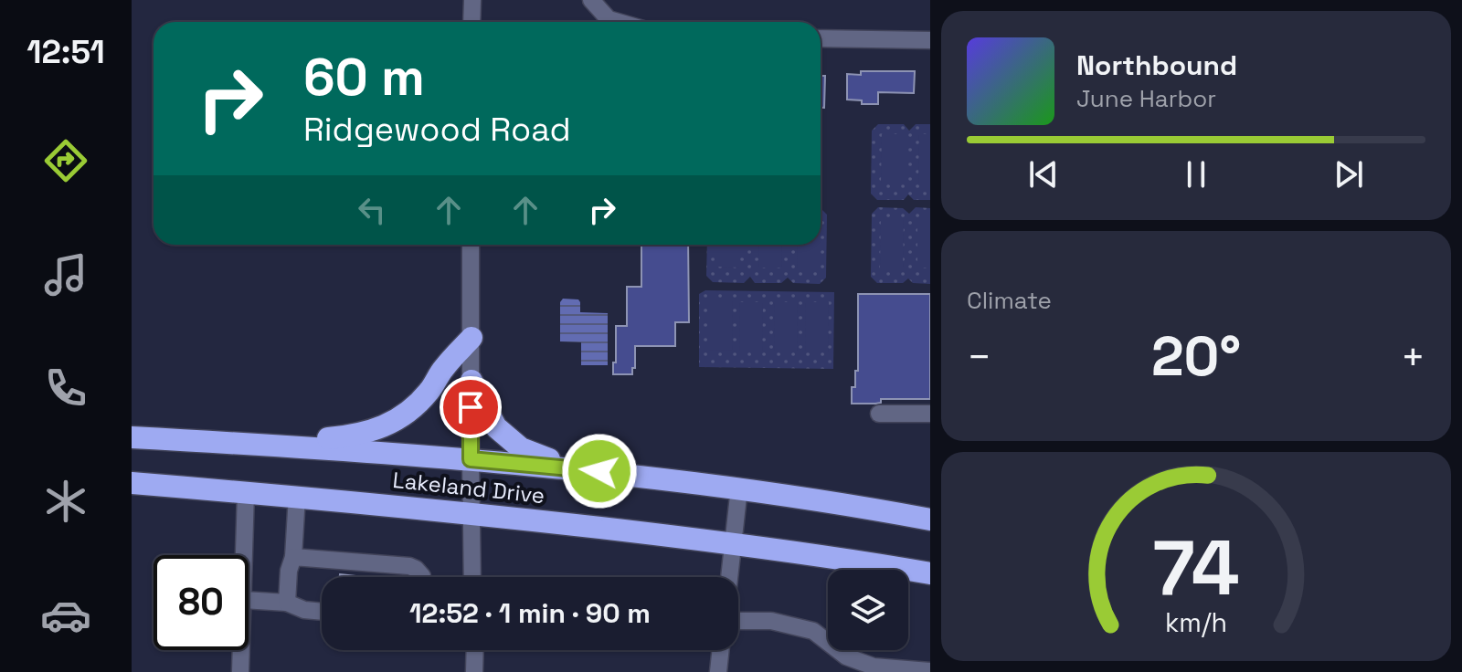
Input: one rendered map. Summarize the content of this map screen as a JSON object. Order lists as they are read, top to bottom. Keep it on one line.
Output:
{"streets":{"highway":["Lakeland Drive"]},"page":{"tabs":"12:51","turn":["60 m","Ridgewood Road"],"song":["Northbound","June Harbor"],"tile":"Climate","heat":["−","20°","+"],"limit":"80","trip":"12:52 · 1 min · 90 m","gauge":["74","km/h"]}}
